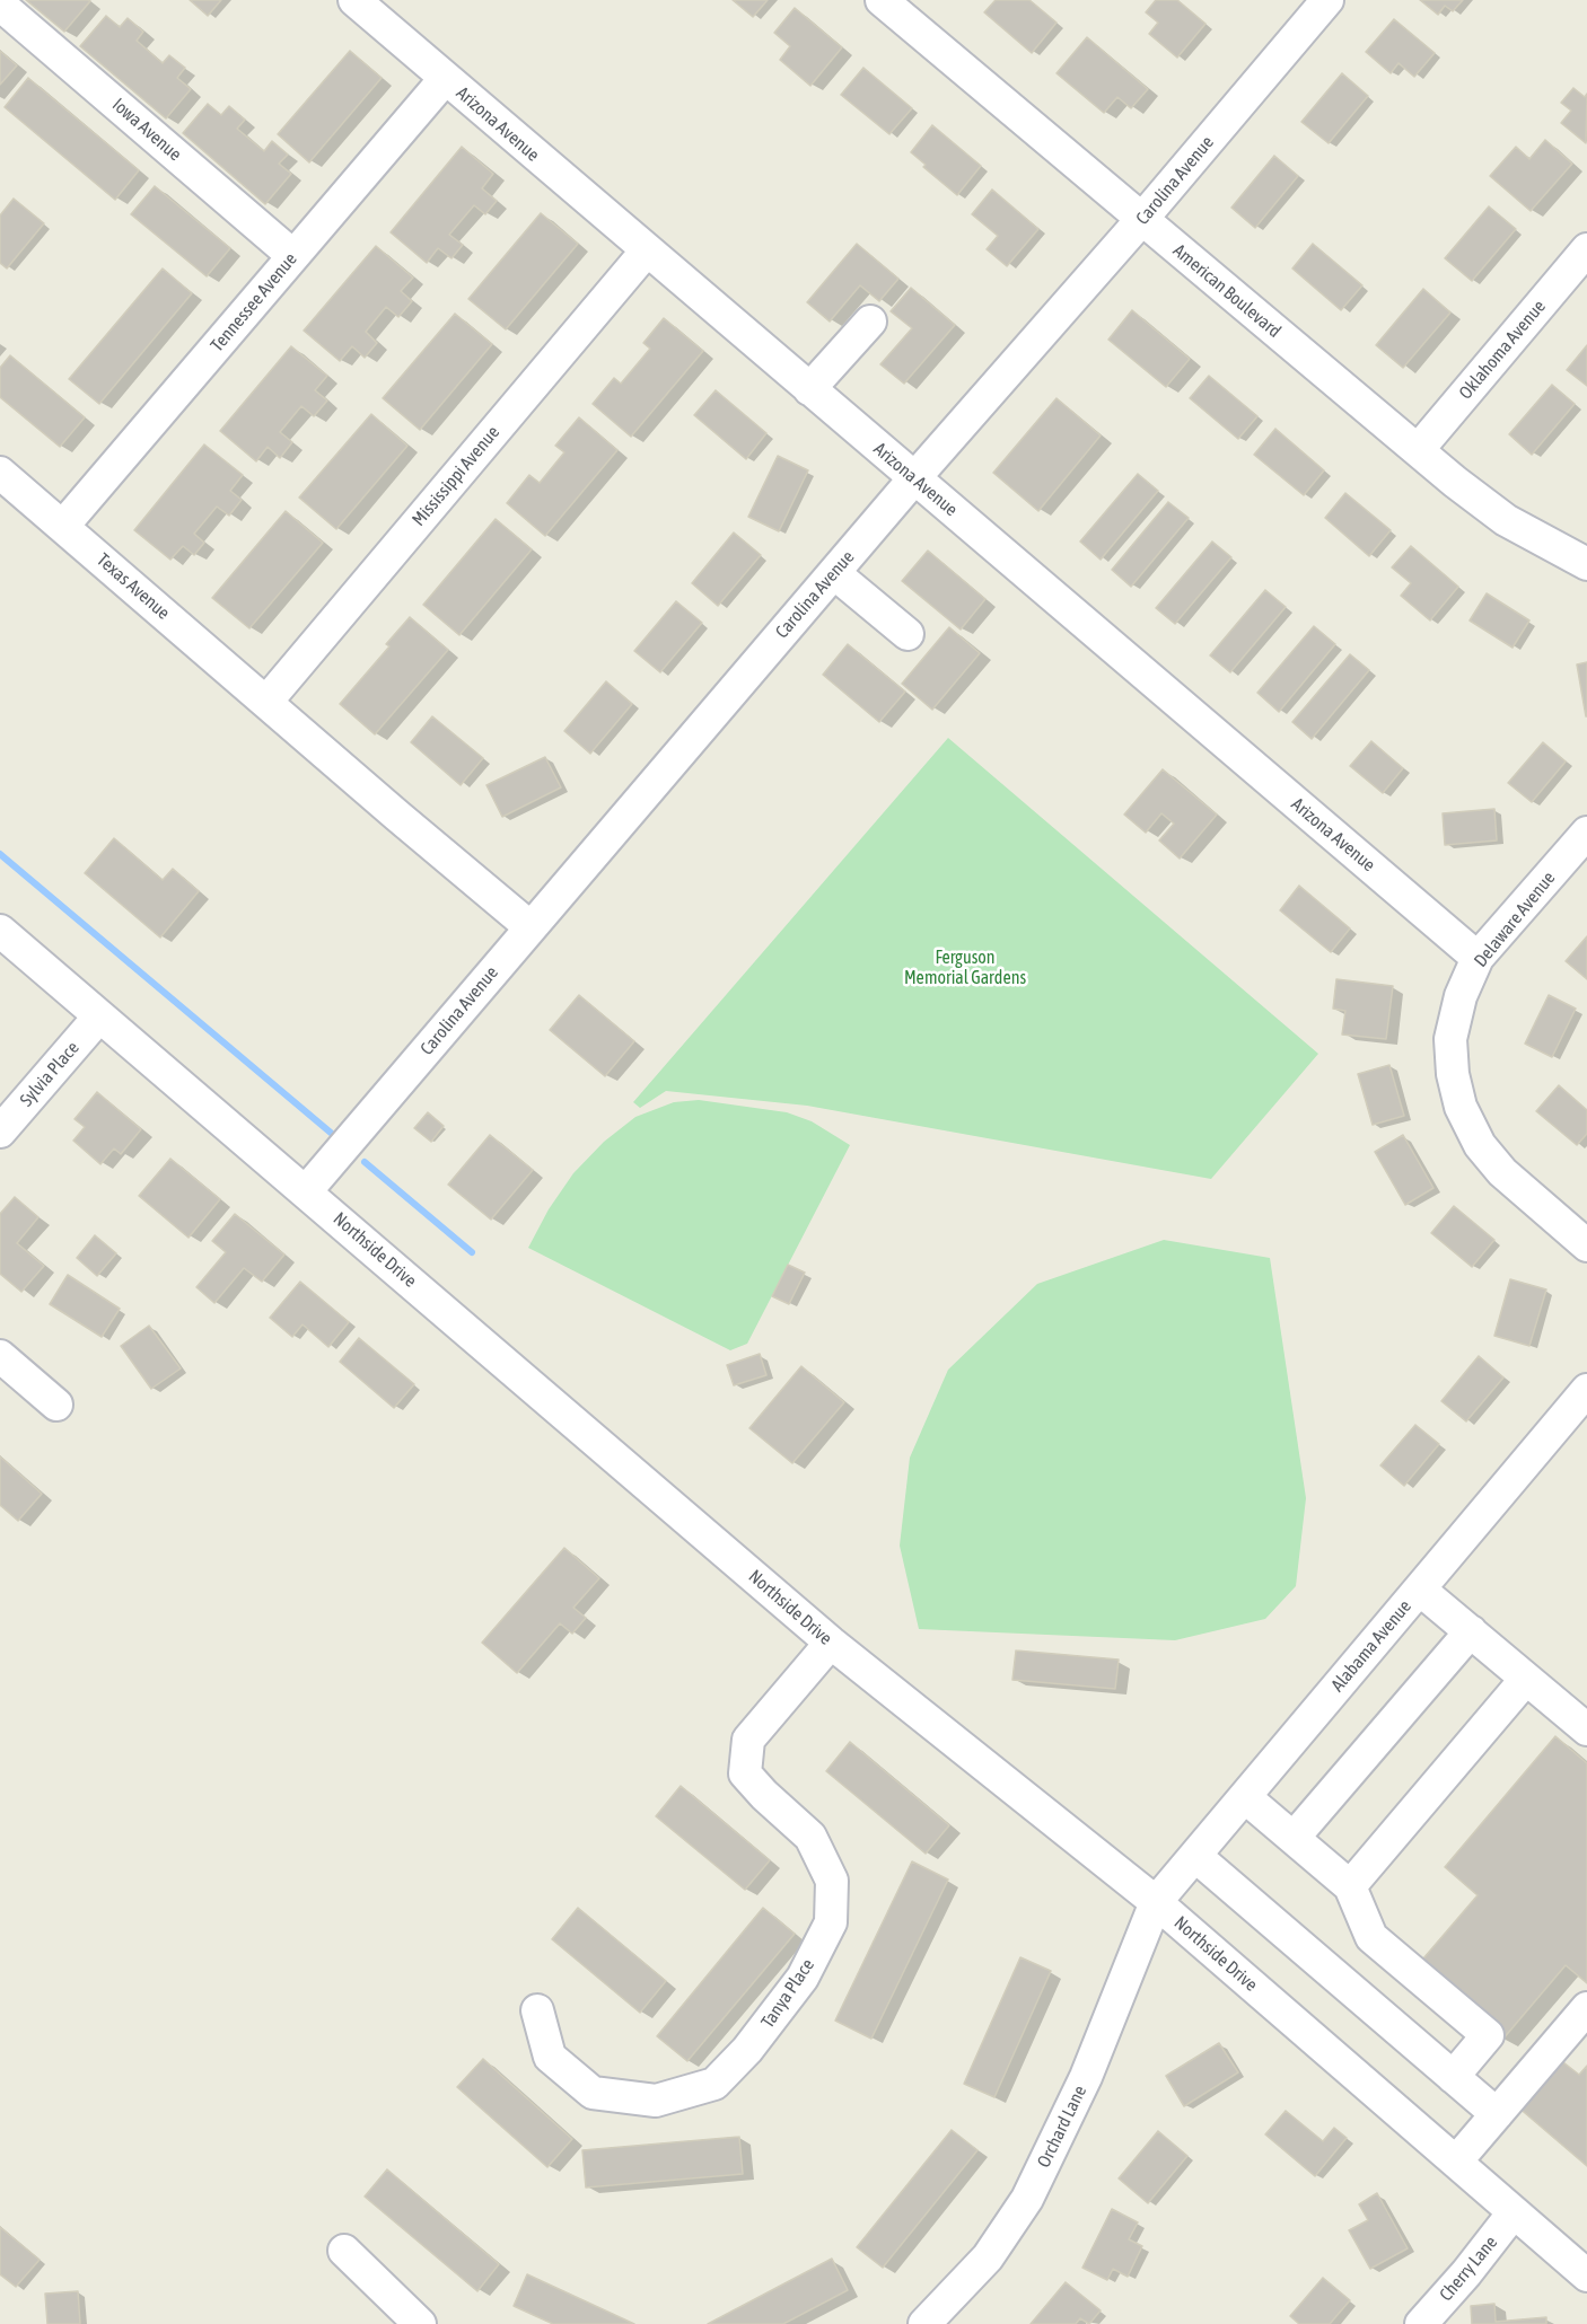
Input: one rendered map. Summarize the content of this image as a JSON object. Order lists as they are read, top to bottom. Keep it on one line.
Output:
{"streets":{"street":["Arizona Avenue","Iowa Avenue","Carolina Avenue","American Boulevard","Tennessee Avenue","Oklahoma Avenue","Mississippi Avenue","Texas Avenue","Delaware Avenue","Sylvia Place","Northside Drive","Alabama Avenue","Tanya Place","Orchard Lane","Cherry Lane"]},"crossings":[["Arizona Avenue","Carolina Avenue"],["Arizona Avenue","Tennessee Avenue"],["Arizona Avenue","Mississippi Avenue"],["Arizona Avenue","Delaware Avenue"],["Iowa Avenue","Tennessee Avenue"],["Carolina Avenue","American Boulevard"],["Carolina Avenue","Texas Avenue"],["Carolina Avenue","Northside Drive"],["American Boulevard","Oklahoma Avenue"],["Tennessee Avenue","Texas Avenue"],["Mississippi Avenue","Texas Avenue"],["Sylvia Place","Northside Drive"],["Northside Drive","Alabama Avenue"],["Northside Drive","Tanya Place"],["Northside Drive","Orchard Lane"],["Northside Drive","Cherry Lane"],["Alabama Avenue","Orchard Lane"]],"parks":["Ferguson Memorial Gardens"]}
